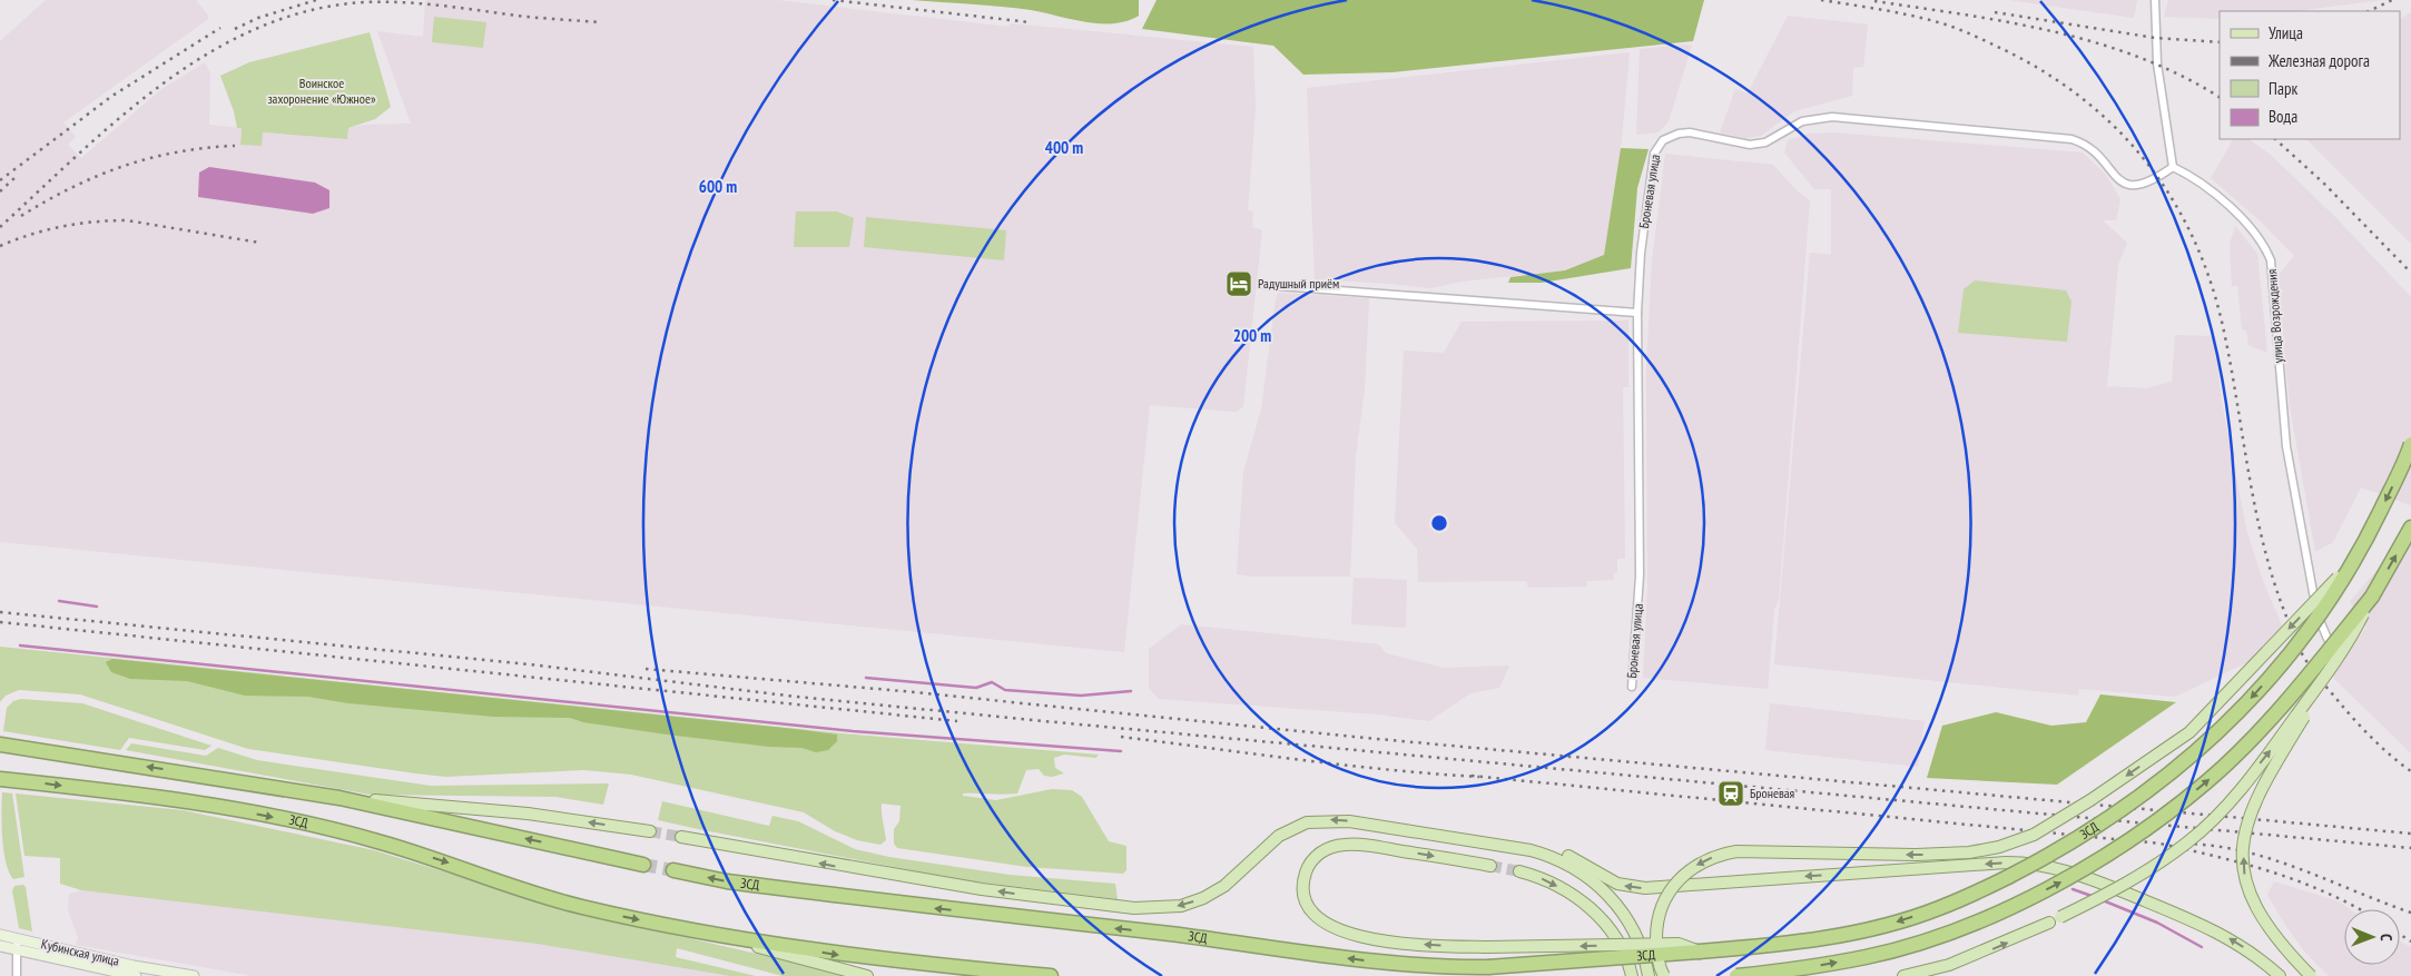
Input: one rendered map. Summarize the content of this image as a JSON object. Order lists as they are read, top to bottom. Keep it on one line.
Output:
{"streets":{"highway":["ЗСД"],"main road":["Кубинская улица"],"street":["Броневая улица","улица Возрождения"]},"crossings":[["Броневая улица","улица Возрождения"]],"parks":["Воинское захоронение «Южное»"],"places":{"hotel":["Радушный приём"],"station":["Броневая"]},"legend":["Улица","Железная дорога","Парк","Вода"],"north":"right","rings":["400 m","600 m","200 m"]}
